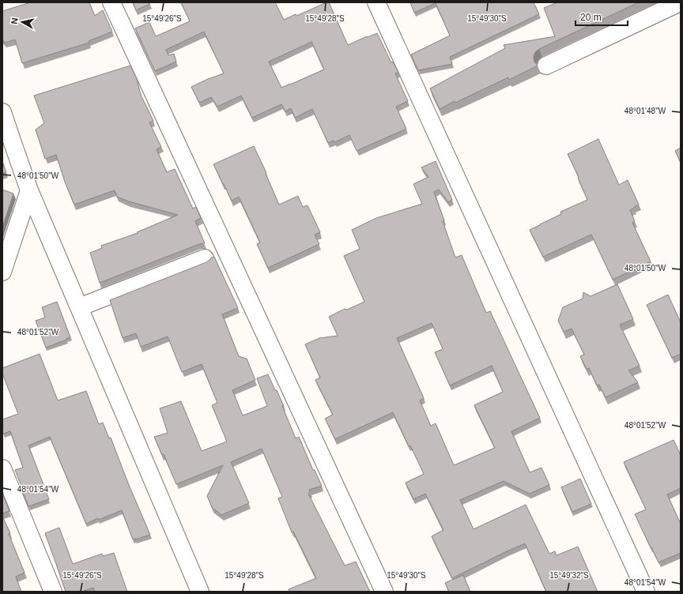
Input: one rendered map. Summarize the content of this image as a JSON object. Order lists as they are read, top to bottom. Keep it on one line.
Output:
{"scale_bar":"20 m","north":"left","coordinates":["15°49'26\"S","15°49'28\"S","15°49'30\"S","48°01'48\"W","48°01'50\"W","48°01'52\"W","48°01'54\"W","15°49'32\"S"]}
